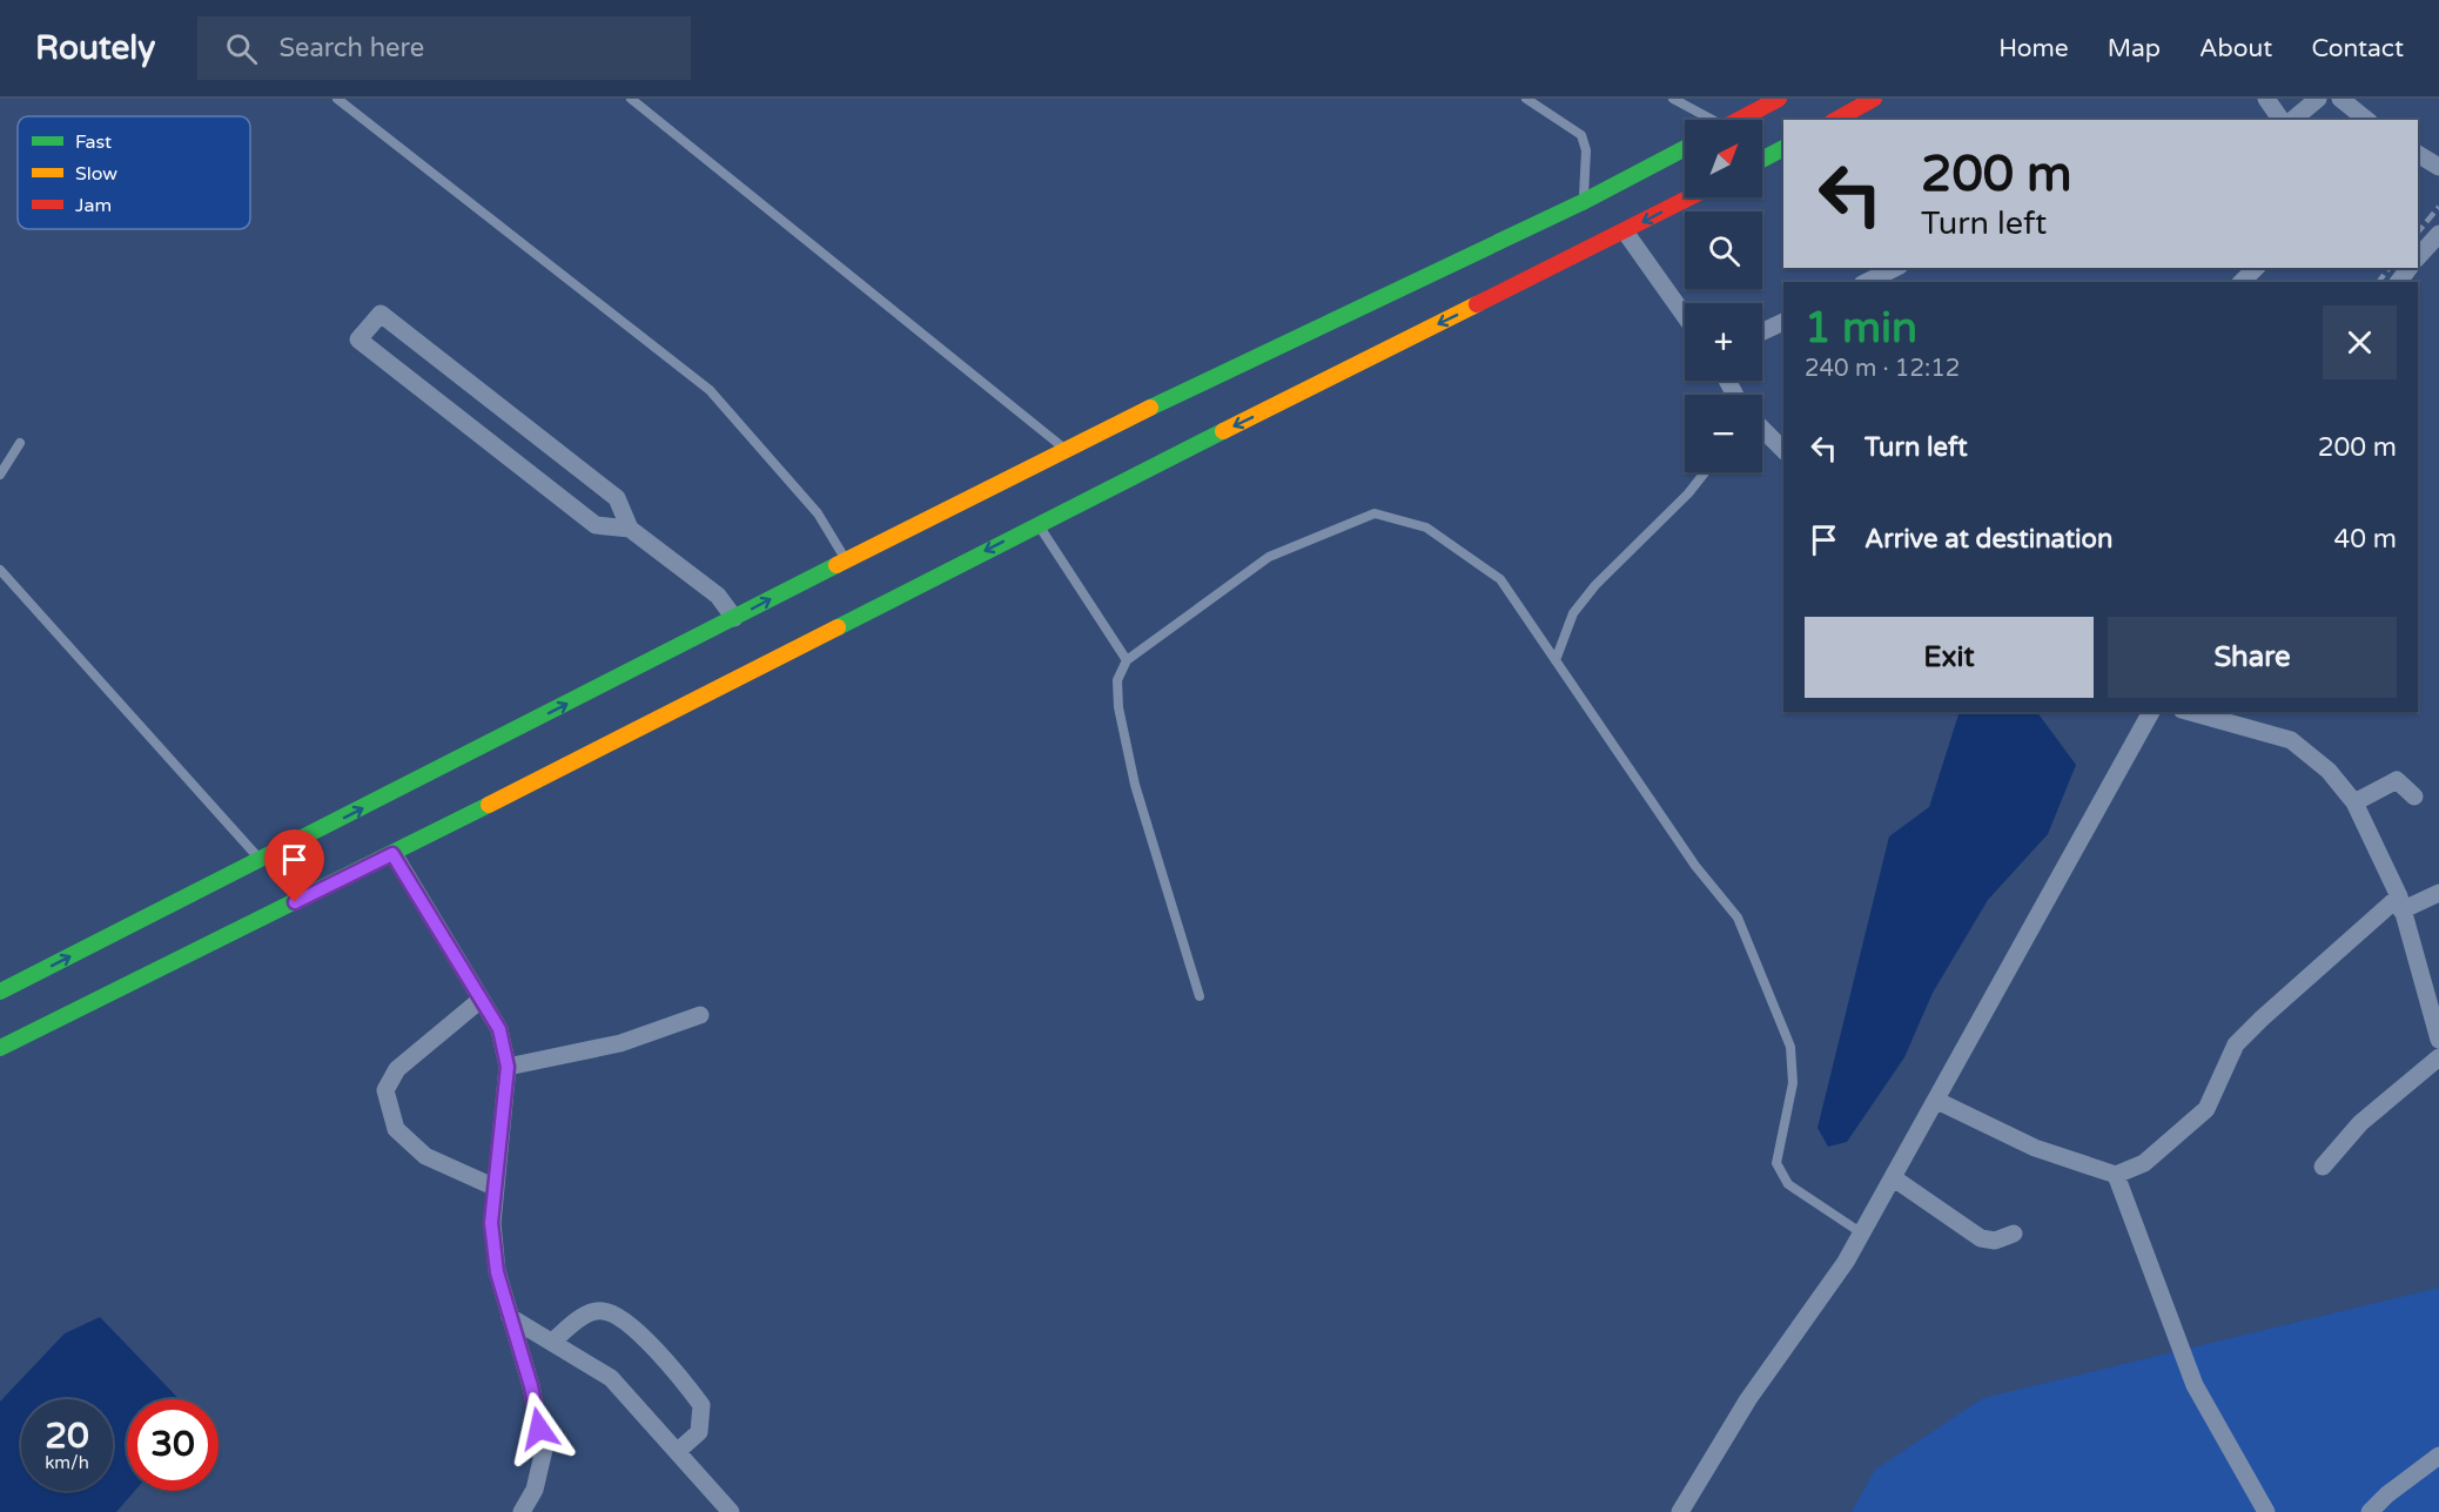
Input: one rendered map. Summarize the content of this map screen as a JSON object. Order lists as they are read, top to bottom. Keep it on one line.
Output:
{"legend":["Fast","Slow","Jam"],"north":"top right","page":{"header":"Routely","search":"Search here","nav":["Home","Map","About","Contact"],"map_buttons":["+","−"],"turn":["200 m","Turn left"],"heading":["1 min","240 m · 12:12"],"list":[{"name":"Turn left","value":"200 m"},{"name":"Arrive at destination","value":"40 m"}],"buttons":["Exit","Share"],"speed":"20 km/h","limit":"30"}}
